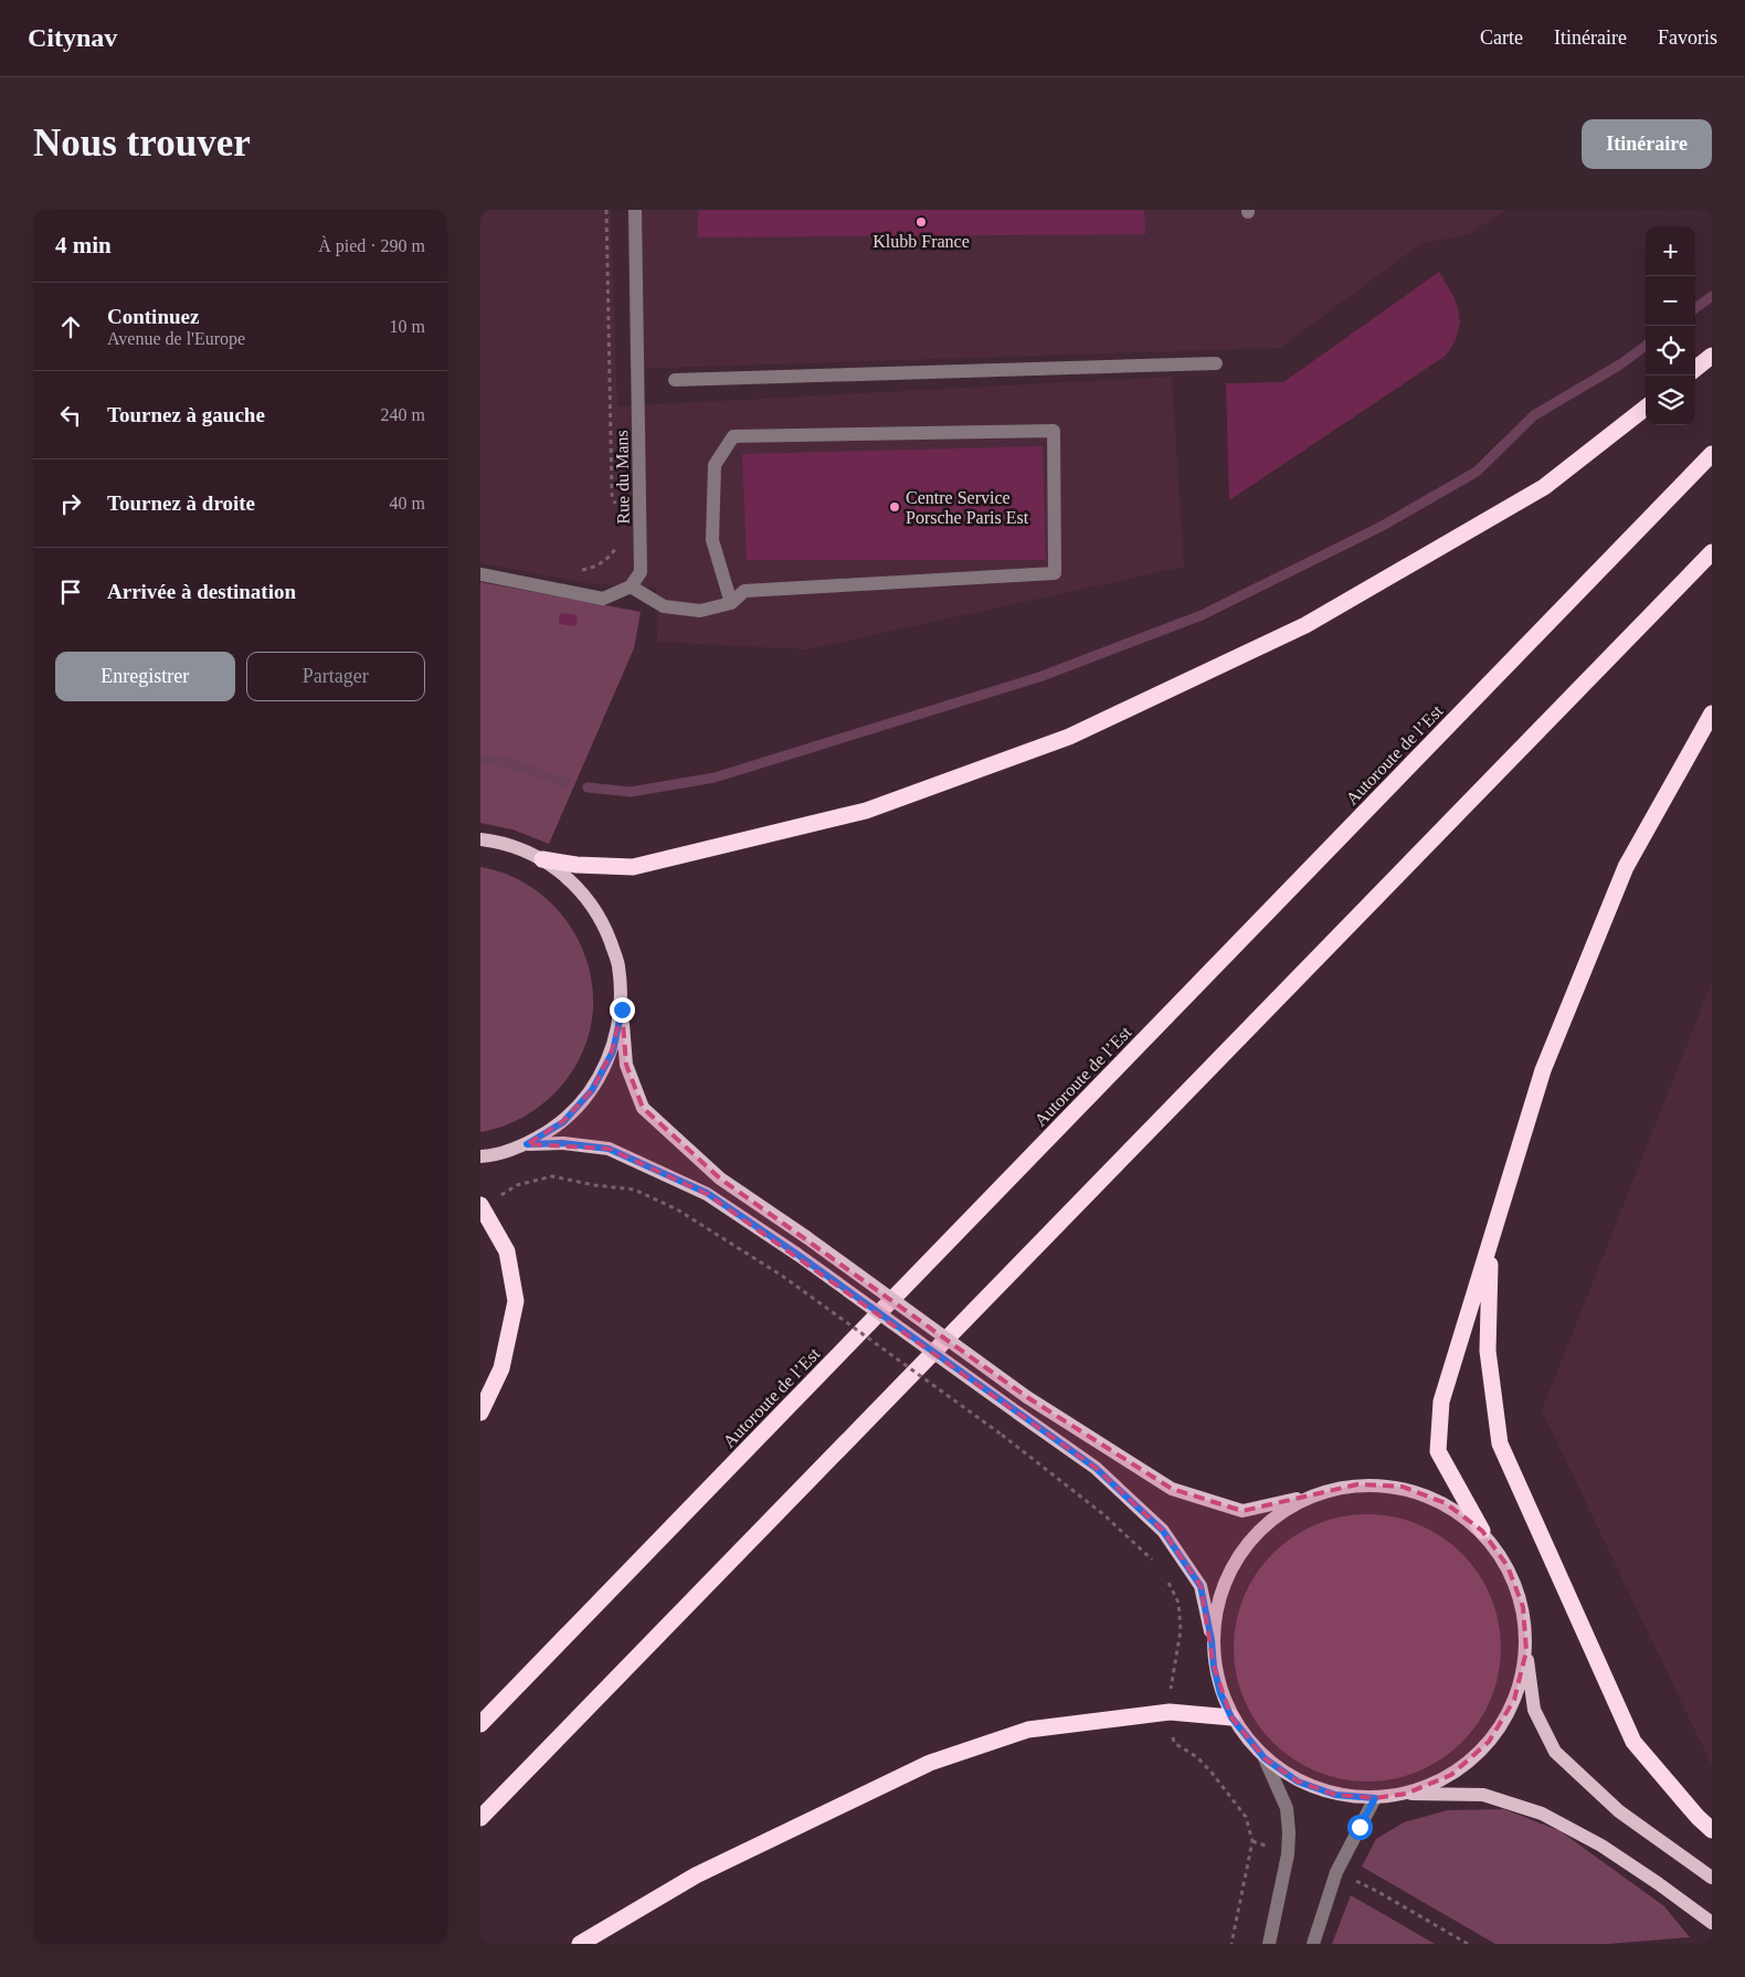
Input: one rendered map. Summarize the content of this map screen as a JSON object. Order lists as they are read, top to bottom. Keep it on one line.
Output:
{"streets":{"highway":["Autoroute de l’Est"],"street":["Rue du Mans"]},"places":["Klubb France","Centre Service Porsche Paris Est"],"page":{"header":"Citynav","nav":["Carte","Itinéraire","Favoris"],"buttons":["Itinéraire",["Enregistrer","Partager"]],"title":"Nous trouver","heading":["4 min","À pied · 290 m"],"map_buttons":["+","−"],"list":[["Continuez","Avenue de l'Europe","10 m"],["Tournez à gauche","240 m"],["Tournez à droite","40 m"],"Arrivée à destination"]}}
